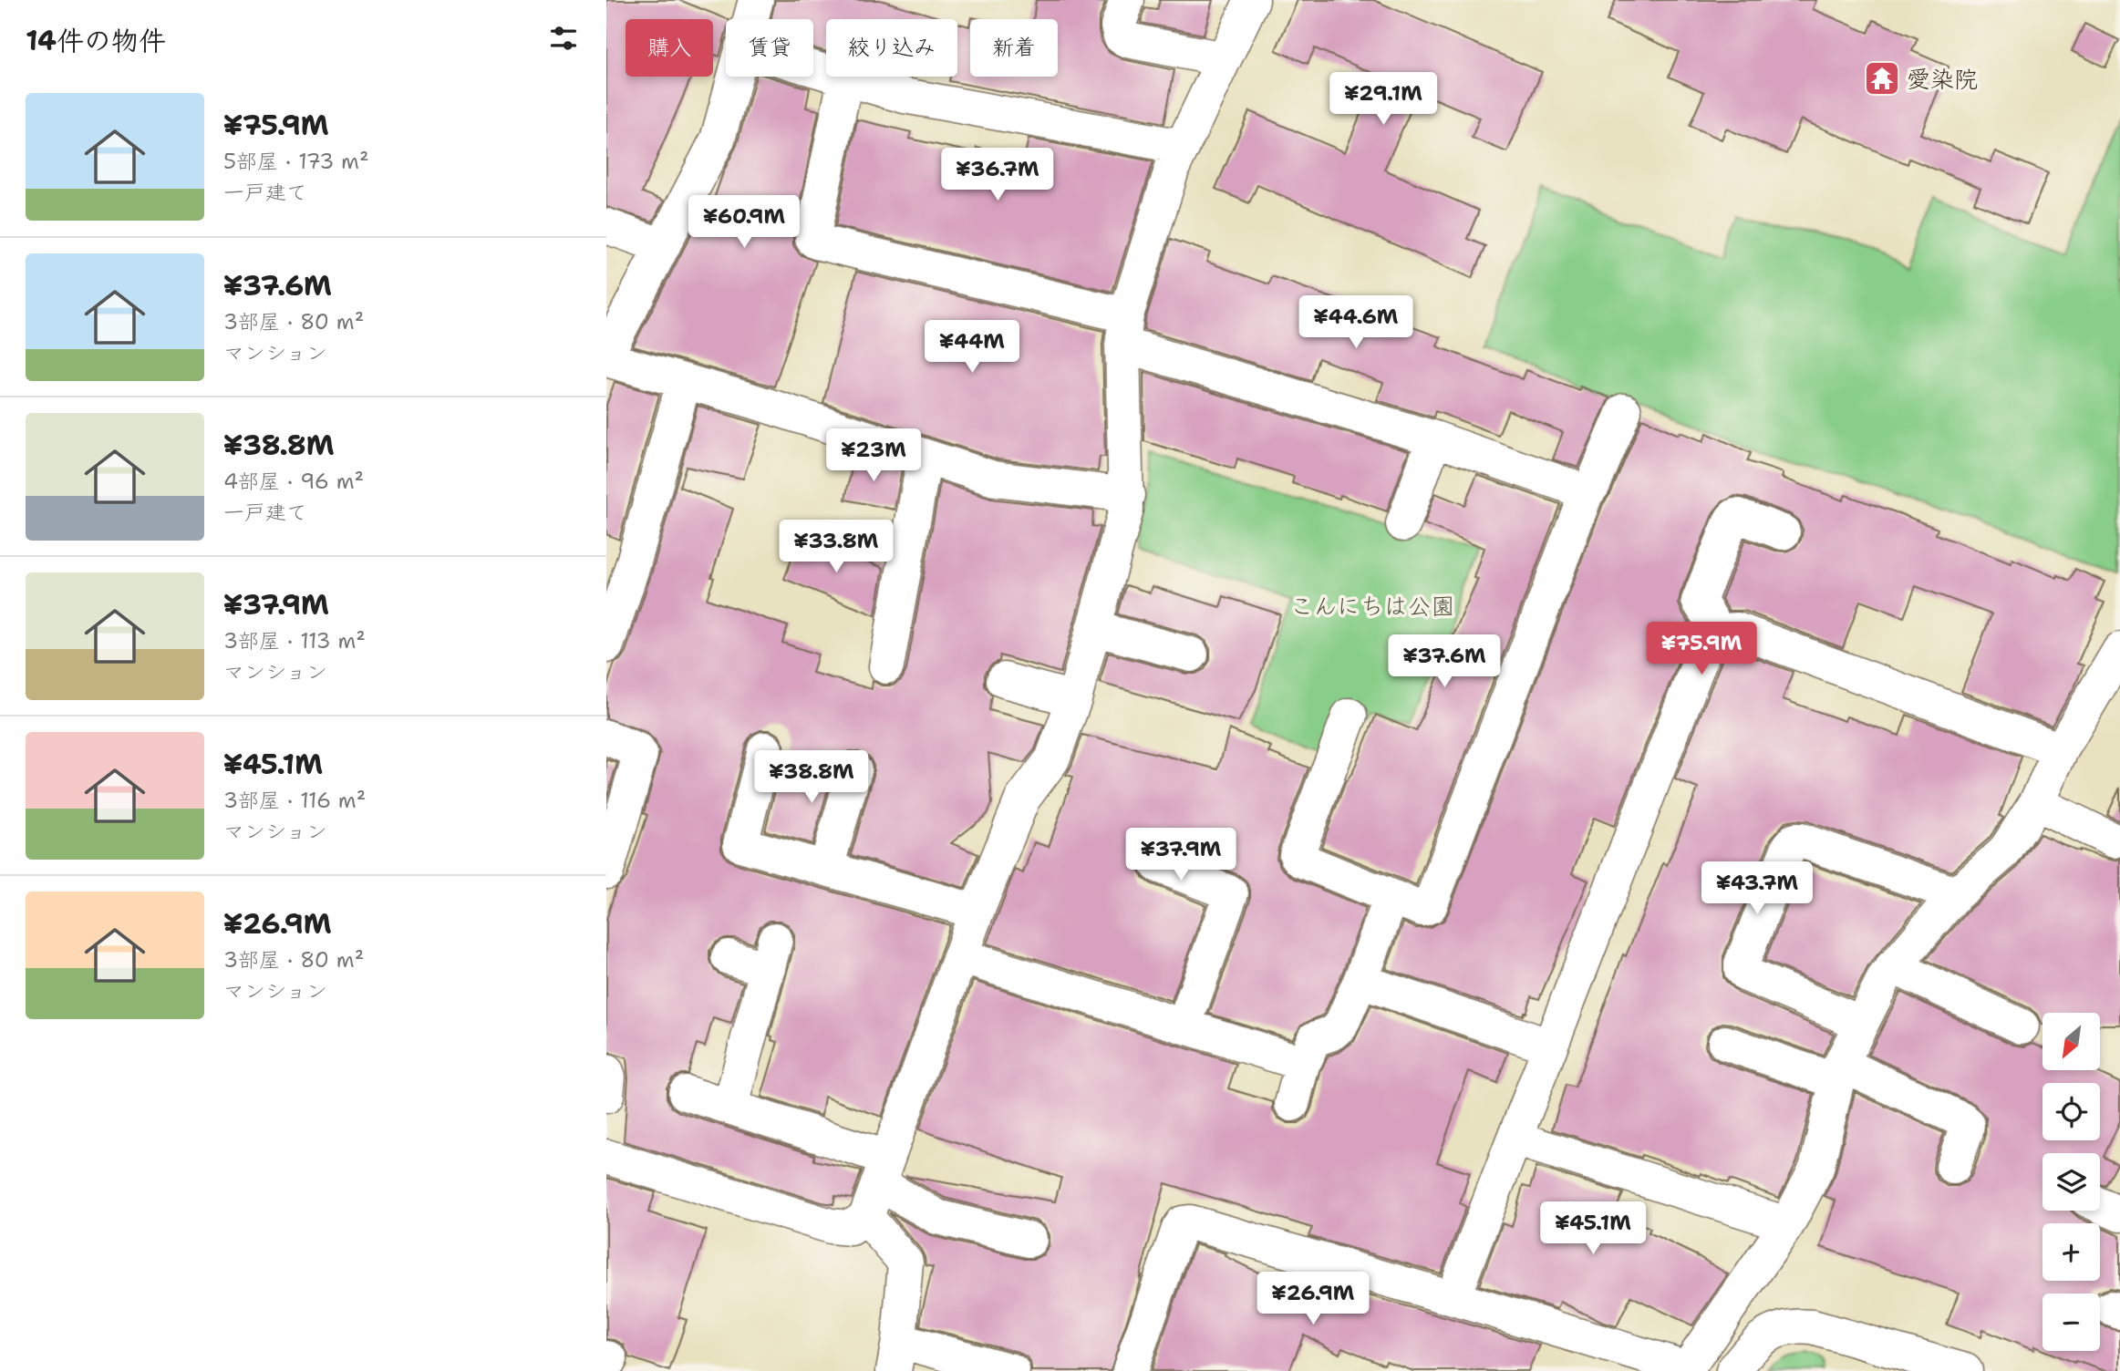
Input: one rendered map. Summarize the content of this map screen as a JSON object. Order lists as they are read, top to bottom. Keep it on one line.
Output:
{"parks":["こんにちは公園"],"places":{"temple":["愛染院"]},"north":"bottom left","page":{"heading":"14件の物件","chip":["購入","賃貸","絞り込み","新着"],"price":["¥29.1M","¥36.7M","¥60.9M","¥44.6M","¥44M","¥23M","¥33.8M","¥75.9M","¥37.6M","¥38.8M","¥37.9M","¥43.7M","¥45.1M","¥26.9M"],"list":[{"name":"¥75.9M","note":"5部屋 · 173 m² · 一戸建て"},{"name":"¥37.6M","note":"3部屋 · 80 m² · マンション"},{"name":"¥38.8M","note":"4部屋 · 96 m² · 一戸建て"},{"name":"¥37.9M","note":"3部屋 · 113 m² · マンション"},{"name":"¥45.1M","note":"3部屋 · 116 m² · マンション"},{"name":"¥26.9M","note":"3部屋 · 80 m² · マンション"}],"map_buttons":["+","−"]}}
